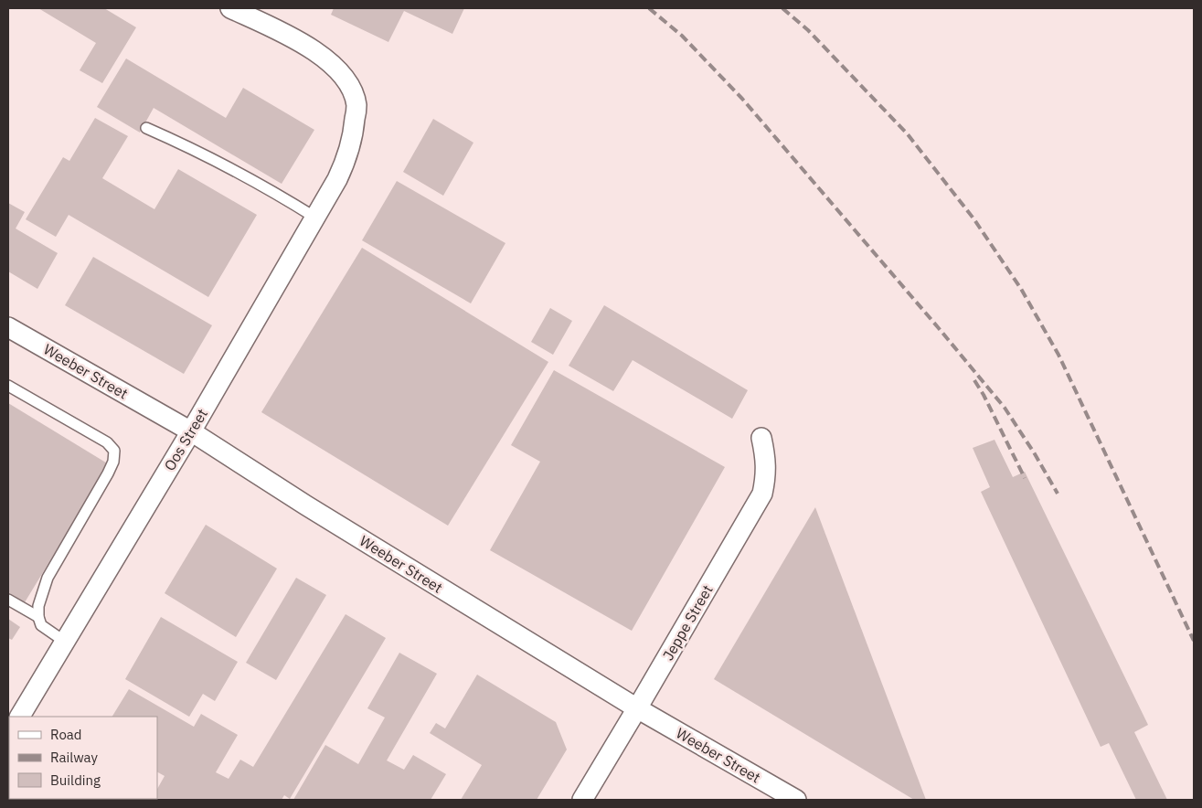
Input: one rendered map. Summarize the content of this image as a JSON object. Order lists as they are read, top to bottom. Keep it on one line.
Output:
{"streets":{"street":["Weeber Street","Oos Street","Jeppe Street"]},"crossings":[["Weeber Street","Oos Street"],["Weeber Street","Jeppe Street"]],"legend":["Road","Railway","Building"]}
